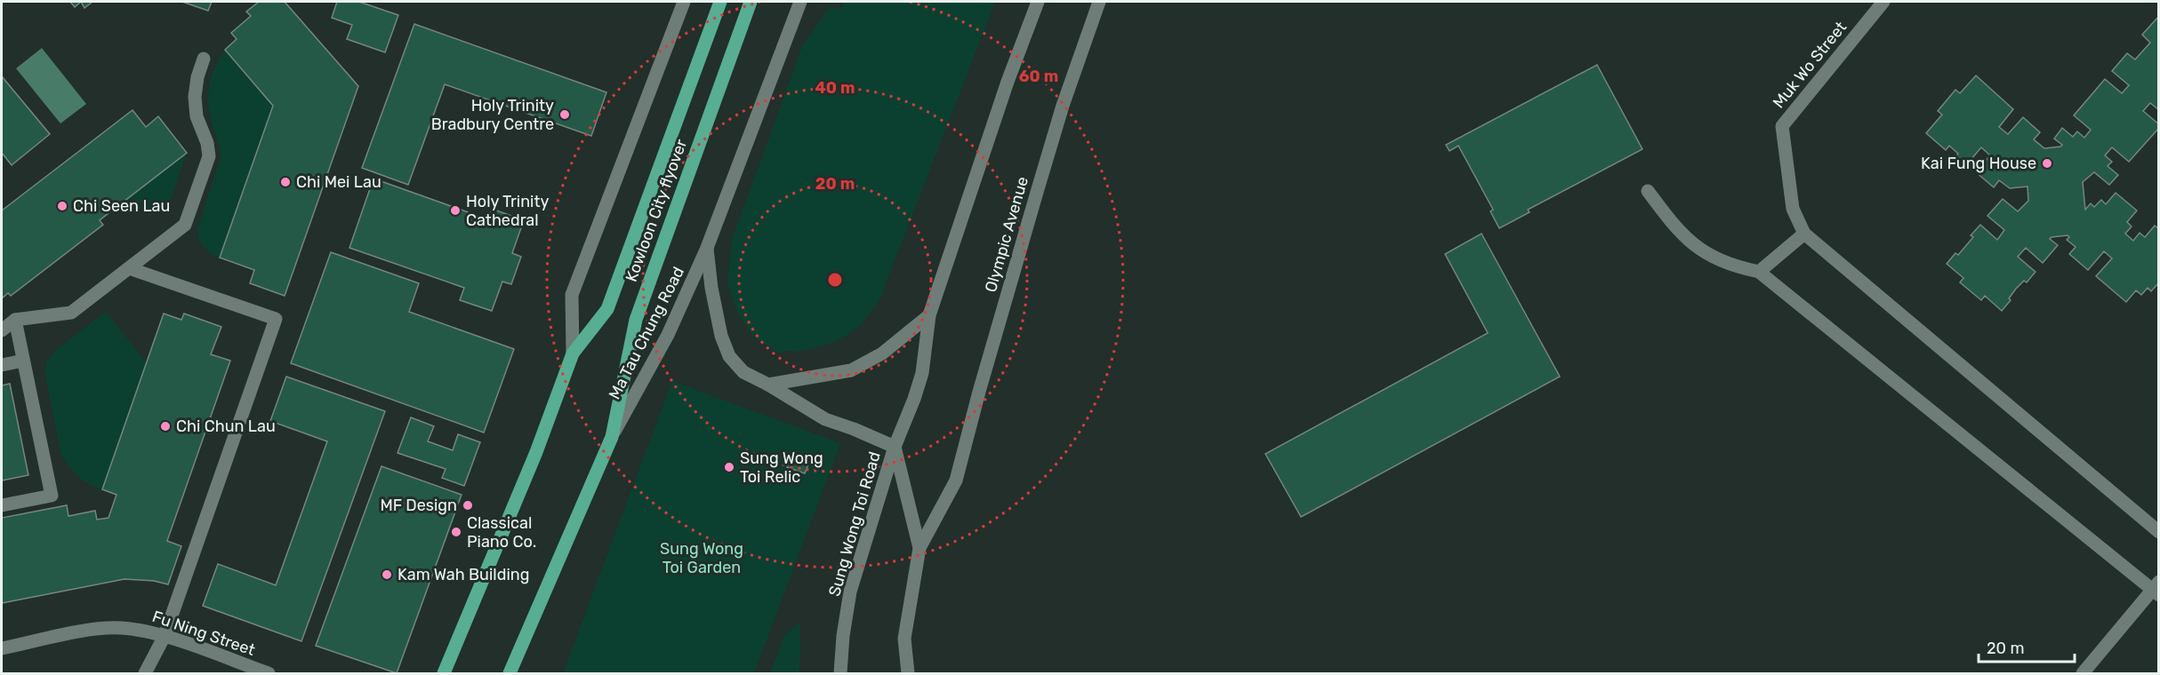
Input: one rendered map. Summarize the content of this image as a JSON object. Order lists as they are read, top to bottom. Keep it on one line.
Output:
{"streets":{"main road":["Muk Wo Street","Kowloon City flyover","Olympic Avenue","Ma Tau Chung Road","Sung Wong Toi Road","Fu Ning Street"]},"crossings":[["Kowloon City flyover","Ma Tau Chung Road"]],"parks":["Sung Wong Toi Garden"],"places":["Holy Trinity Bradbury Centre","Kai Fung House","Chi Mei Lau","Chi Seen Lau","Holy Trinity Cathedral","Chi Chun Lau","Sung Wong Toi Relic","MF Design","Classical Piano Co.","Kam Wah Building"],"scale_bar":"20 m","rings":["60 m","40 m","20 m"]}
